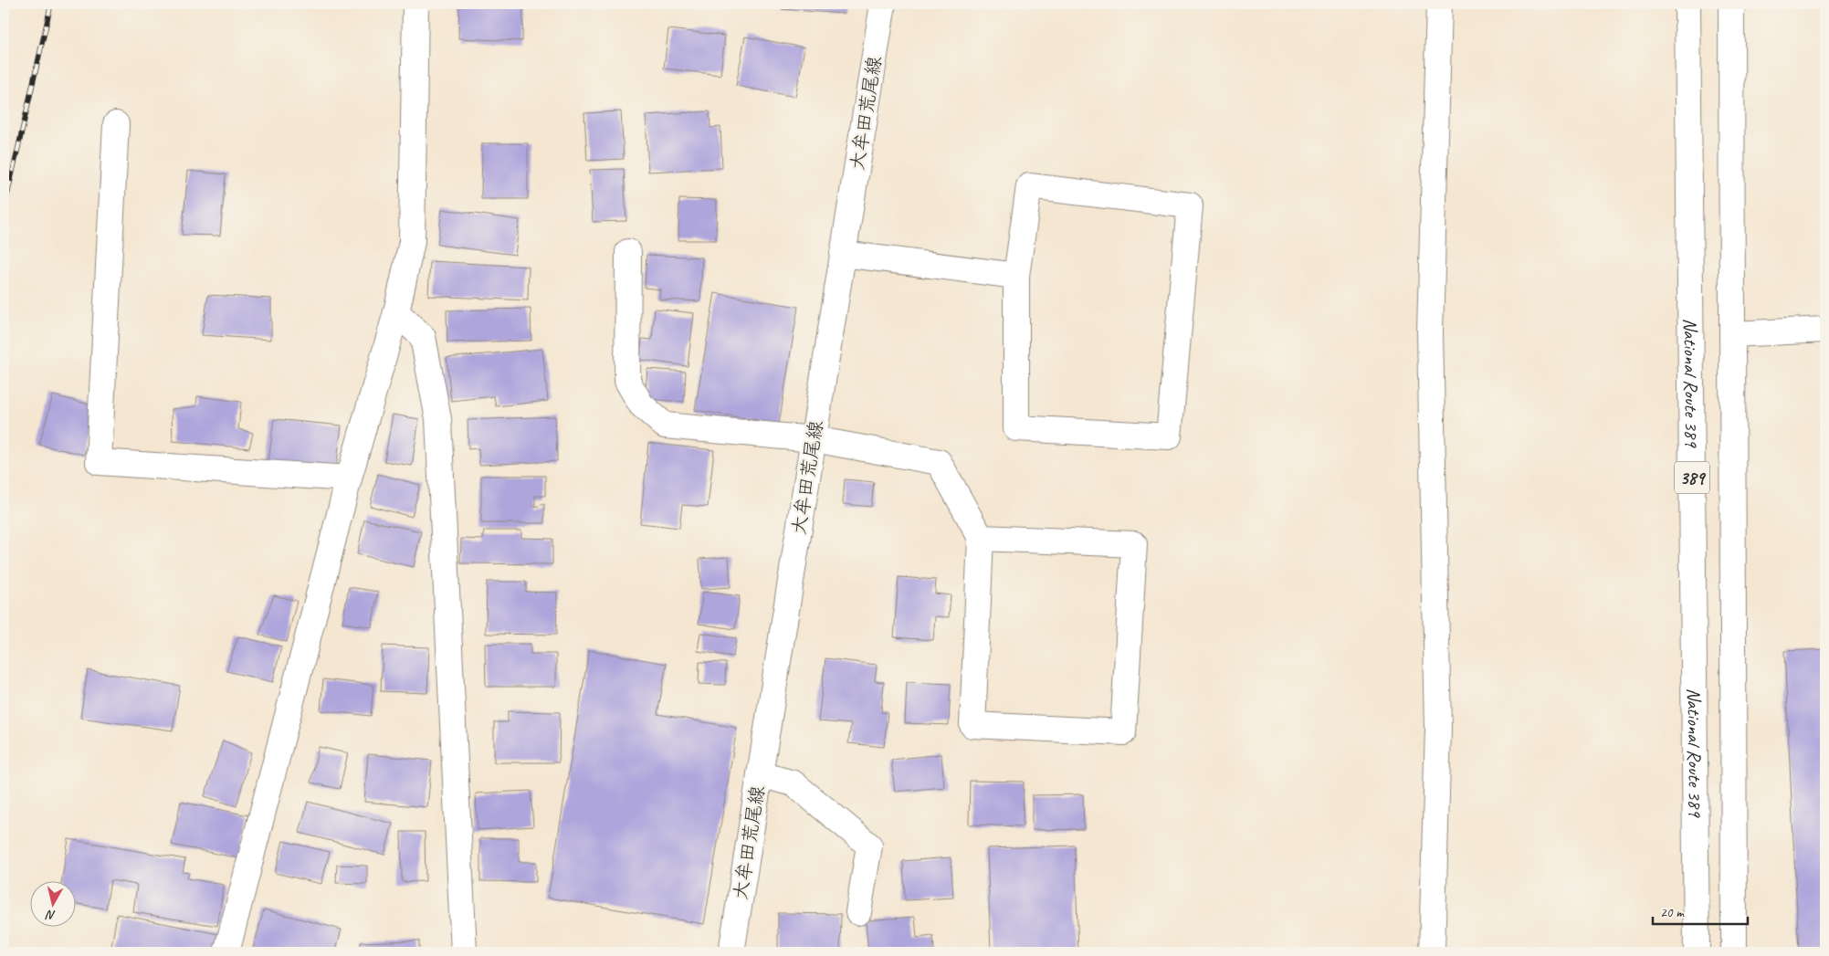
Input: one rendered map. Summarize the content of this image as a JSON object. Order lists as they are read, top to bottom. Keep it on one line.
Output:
{"streets":{"main road":["大牟田荒尾線","National Route 389","389"]},"scale_bar":"20 m","north":"bottom"}
